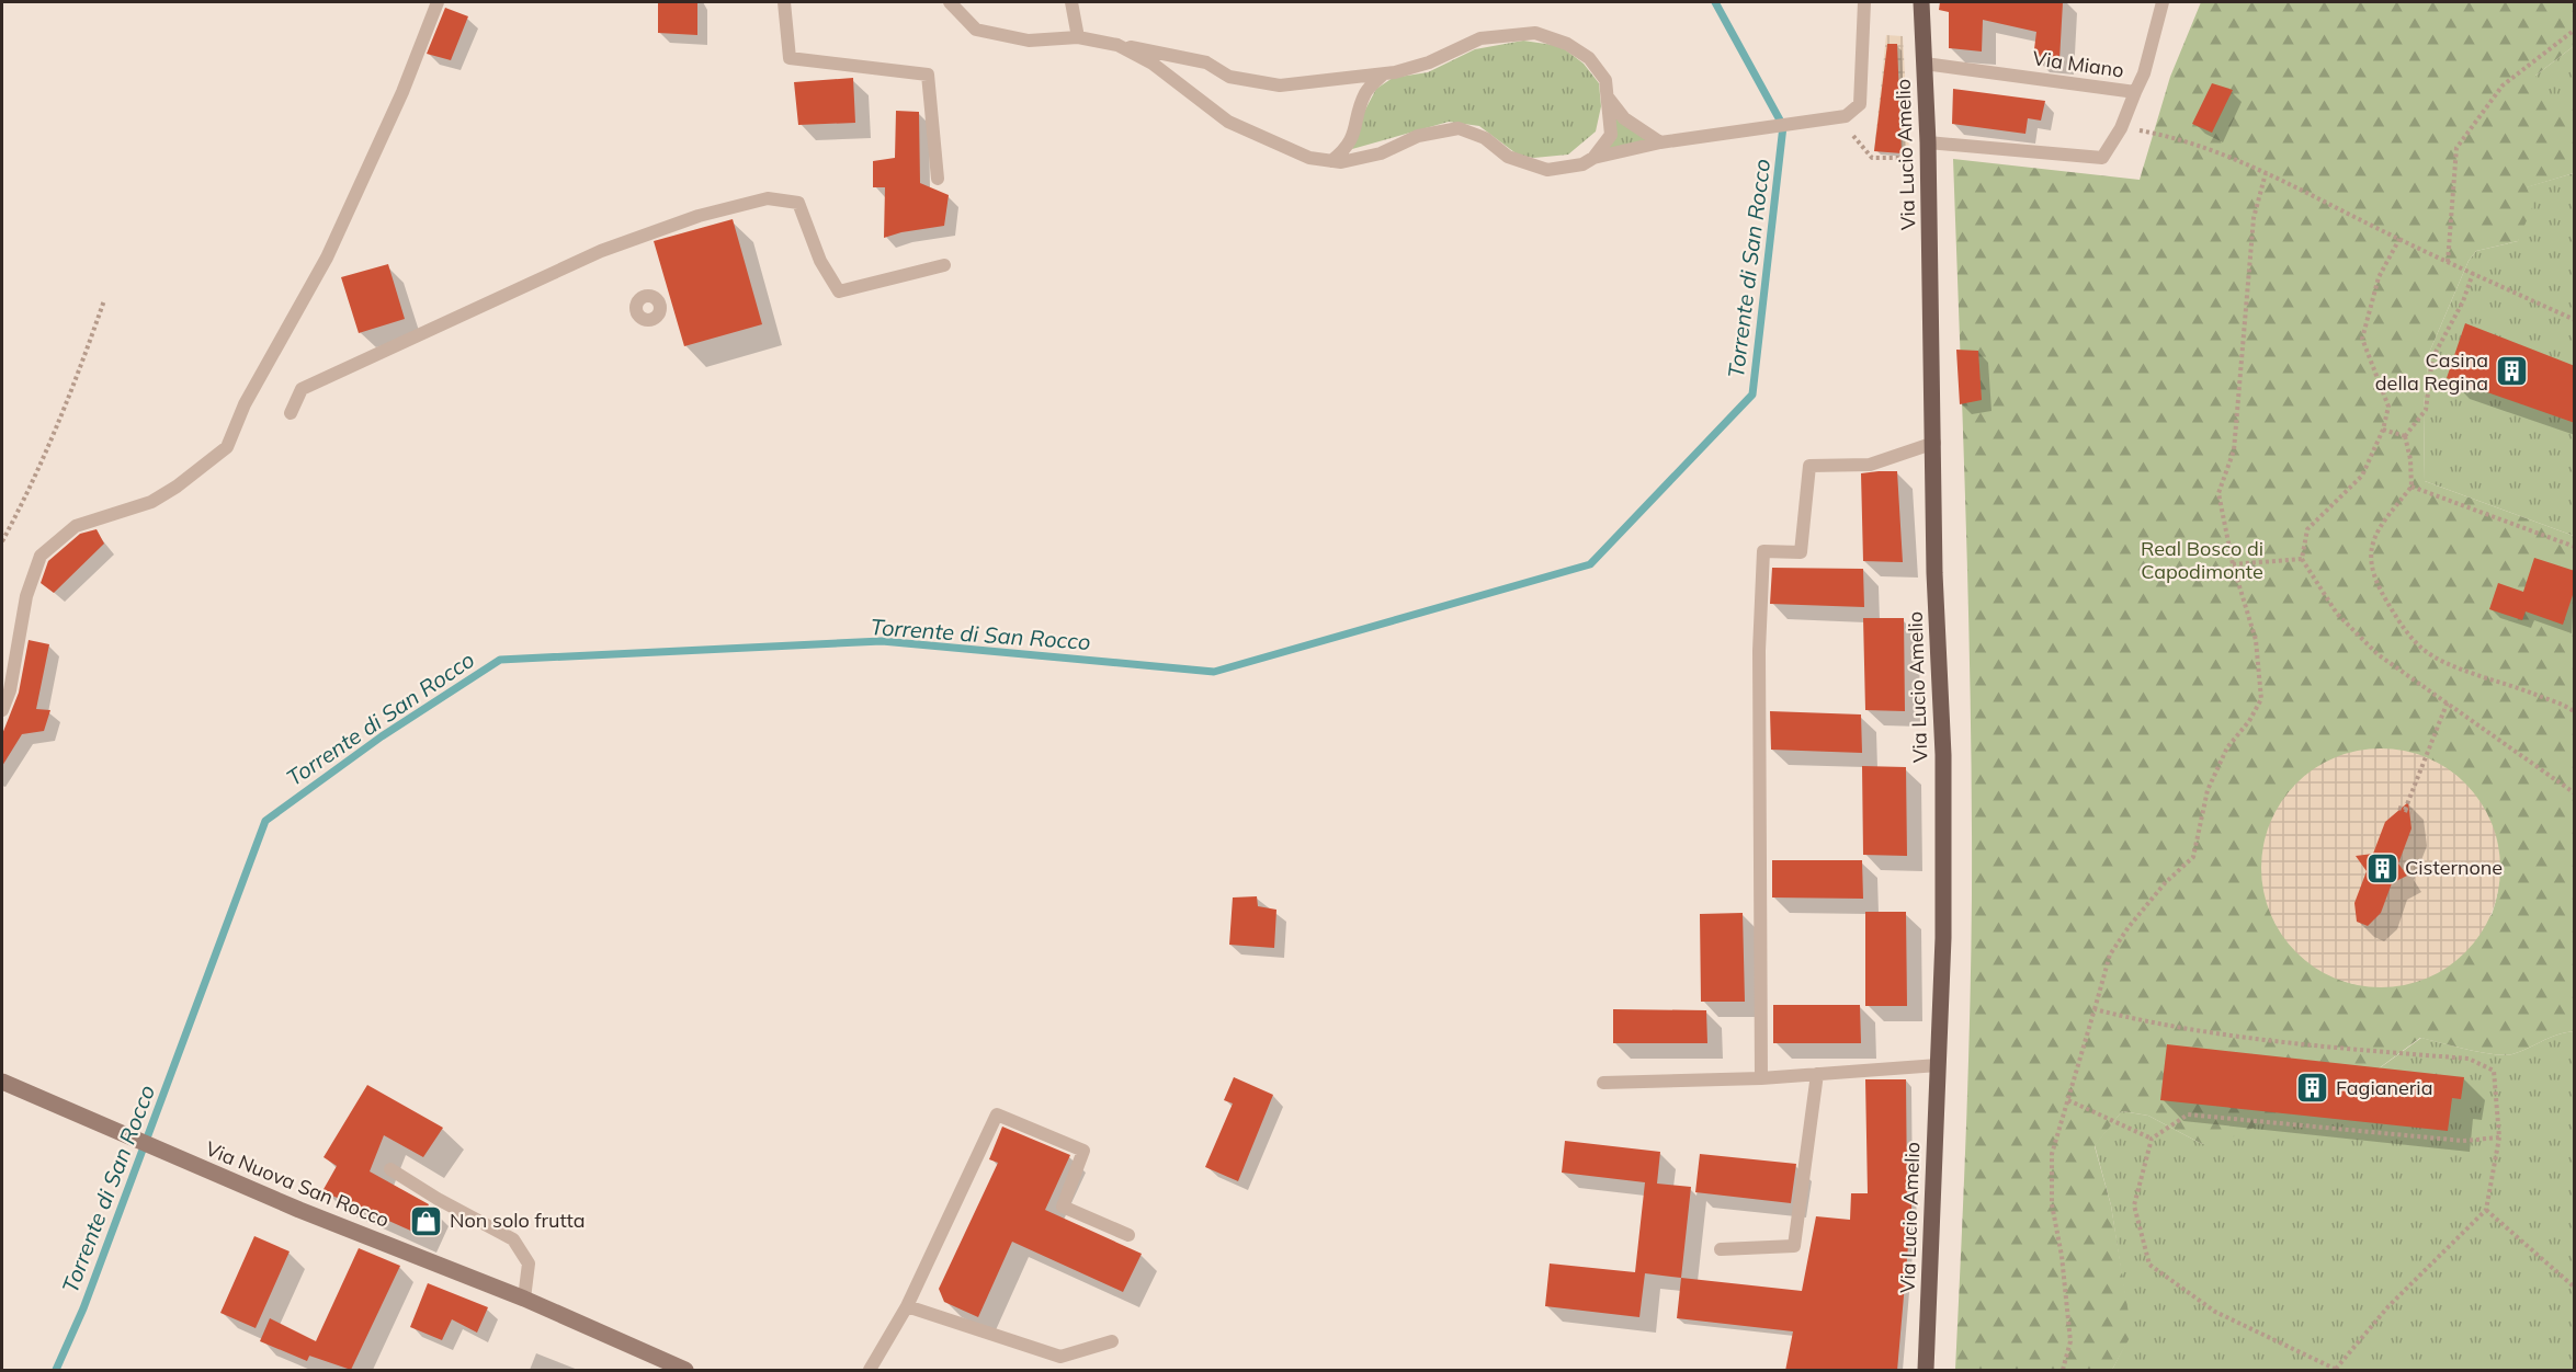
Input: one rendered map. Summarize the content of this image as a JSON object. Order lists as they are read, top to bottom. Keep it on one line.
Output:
{"streets":{"main road":["Via Lucio Amelio","Via Nuova San Rocco"],"lane":["Via Miano"]},"crossings":[["Via Miano","Via Lucio Amelio"]],"water":["Torrente di San Rocco"],"parks":["Real Bosco di Capodimonte"],"places":{"building":["Casina della Regina","Cisternone","Fagianeria"],"shop":["Non solo frutta"]}}
